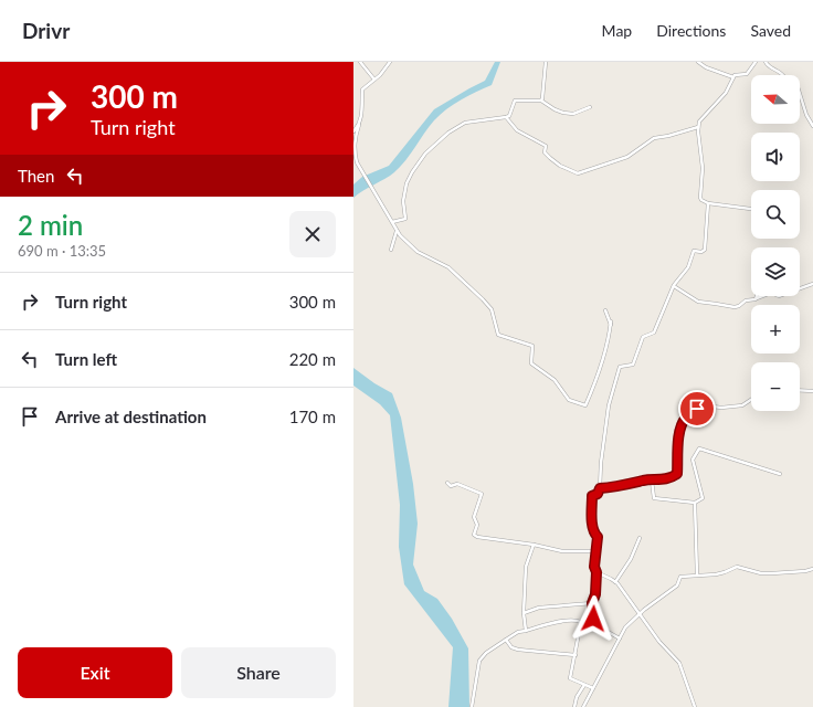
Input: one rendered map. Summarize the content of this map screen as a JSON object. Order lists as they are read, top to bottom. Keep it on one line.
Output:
{"north":"left","page":{"header":"Drivr","nav":["Map","Directions","Saved"],"turn":["300 m","Turn right"],"map_buttons":["+","−"],"then":"Then","heading":["2 min","690 m · 13:35"],"list":[{"name":"Turn right","value":"300 m"},{"name":"Turn left","value":"220 m"},{"name":"Arrive at destination","value":"170 m"}],"buttons":["Exit","Share"]}}
